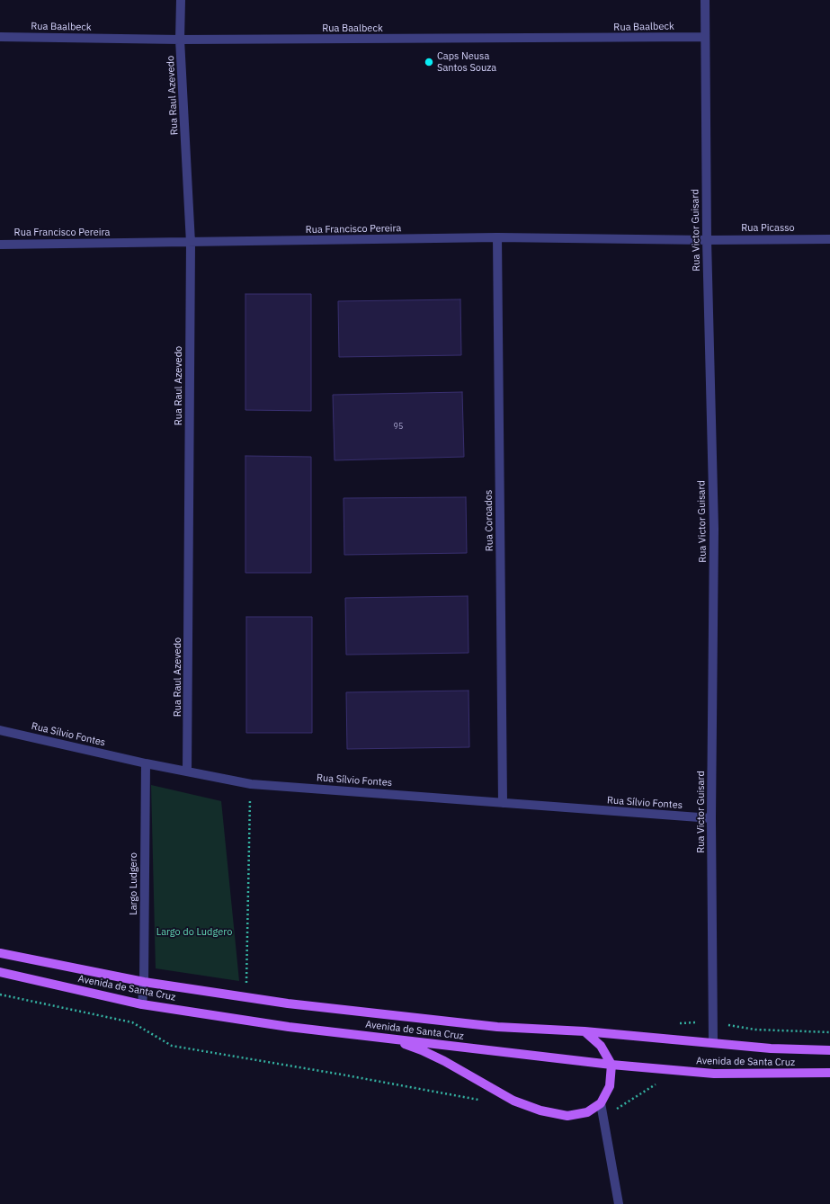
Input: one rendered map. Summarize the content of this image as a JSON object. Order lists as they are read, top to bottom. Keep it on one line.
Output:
{"streets":{"main road":["Avenida de Santa Cruz"],"street":["Rua Baalbeck","Rua Raul Azevedo","Rua Picasso","Rua Francisco Pereira","Rua Victor Guisard","Rua Coroados","Rua Sílvio Fontes","Largo Ludgero"]},"crossings":[["Rua Baalbeck","Rua Raul Azevedo"],["Rua Baalbeck","Rua Victor Guisard"],["Rua Raul Azevedo","Rua Francisco Pereira"],["Rua Raul Azevedo","Rua Sílvio Fontes"],["Rua Picasso","Rua Francisco Pereira"],["Rua Picasso","Rua Victor Guisard"],["Rua Francisco Pereira","Rua Victor Guisard"],["Rua Francisco Pereira","Rua Coroados"],["Rua Victor Guisard","Rua Sílvio Fontes"],["Rua Victor Guisard","Avenida de Santa Cruz"],["Rua Coroados","Rua Sílvio Fontes"],["Rua Sílvio Fontes","Largo Ludgero"],["Largo Ludgero","Avenida de Santa Cruz"]],"parks":["Largo do Ludgero"],"places":["Caps Neusa Santos Souza"],"house_numbers":["95"]}
